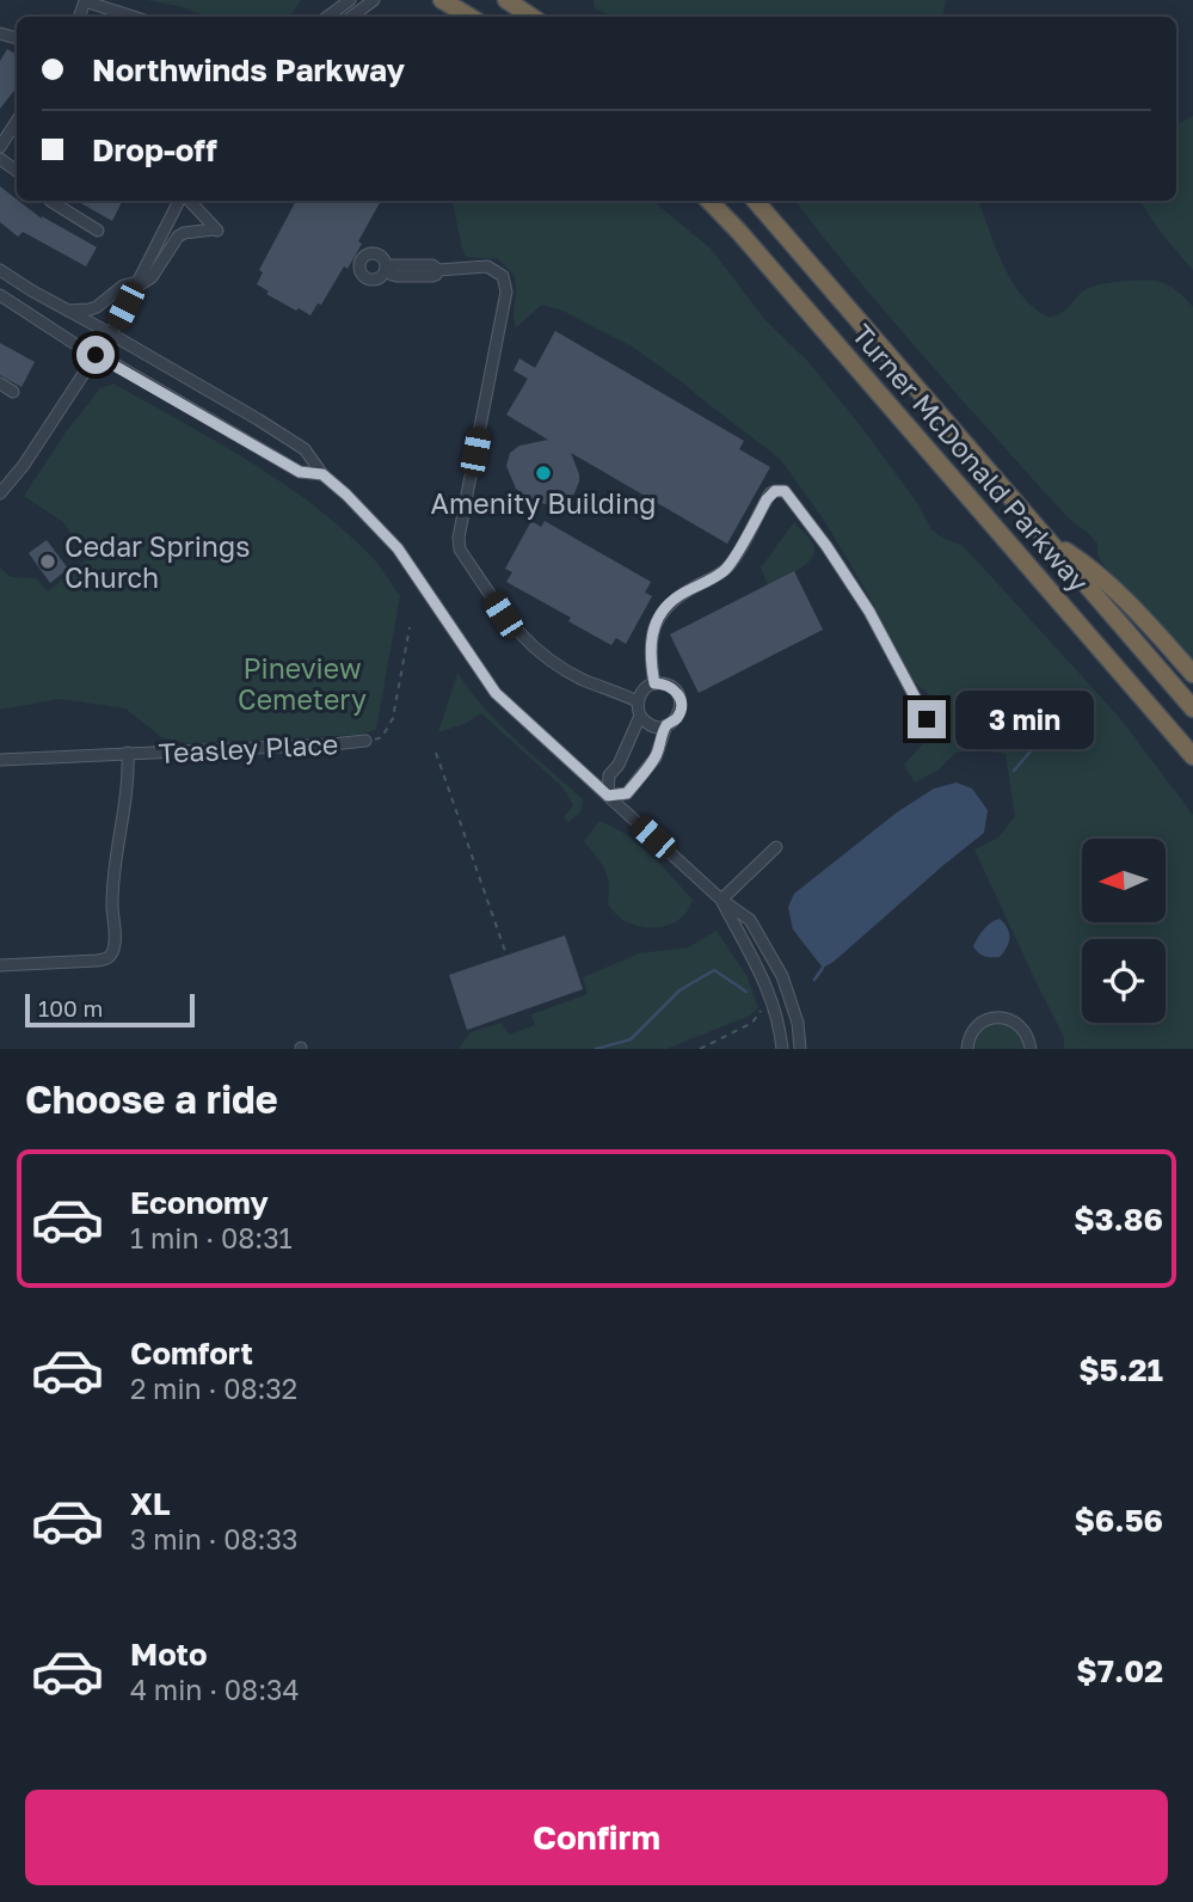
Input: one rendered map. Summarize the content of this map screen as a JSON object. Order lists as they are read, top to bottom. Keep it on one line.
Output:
{"streets":{"highway":["Turner McDonald Parkway"],"street":["Teasley Place"]},"parks":["Pineview Cemetery"],"places":["Amenity Building","Cedar Springs Church"],"scale_bar":"100 m","north":"left","page":{"banner":["Northwinds Parkway","Drop-off"],"bubble":"3 min","scale":"100 m","heading":"Choose a ride","list":[{"name":"Economy","note":"1 min · 08:31","value":"$3.86"},{"name":"Comfort","note":"2 min · 08:32","value":"$5.21"},{"name":"XL","note":"3 min · 08:33","value":"$6.56"},{"name":"Moto","note":"4 min · 08:34","value":"$7.02"}],"buttons":"Confirm"}}
